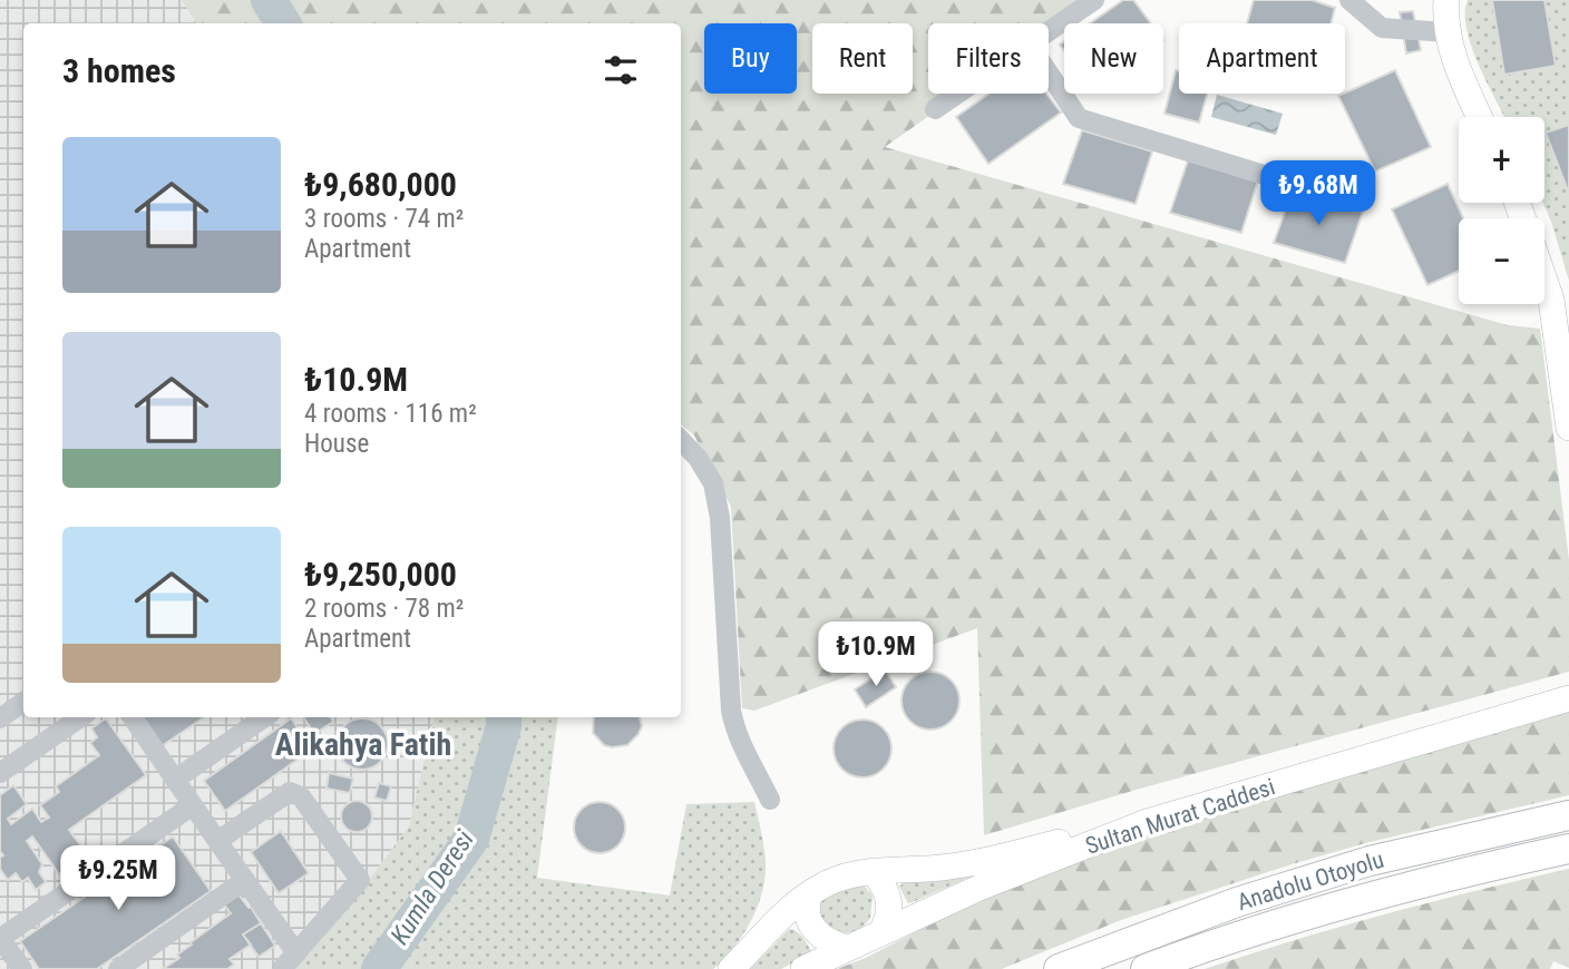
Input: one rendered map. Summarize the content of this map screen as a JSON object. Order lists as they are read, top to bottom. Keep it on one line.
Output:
{"streets":{"highway":["Anadolu Otoyolu"],"main road":["Sultan Murat Caddesi"]},"districts":["Alikahya Fatih"],"water":["Kumla Deresi"],"page":{"chip":["Buy","Rent","Filters","New","Apartment"],"heading":"3 homes","map_buttons":["+","−"],"list":[{"name":"₺9,680,000","note":"3 rooms · 74 m² · Apartment"},{"name":"₺10.9M","note":"4 rooms · 116 m² · House"},{"name":"₺9,250,000","note":"2 rooms · 78 m² · Apartment"}],"price":["₺9.68M","₺10.9M","₺9.25M"]}}
